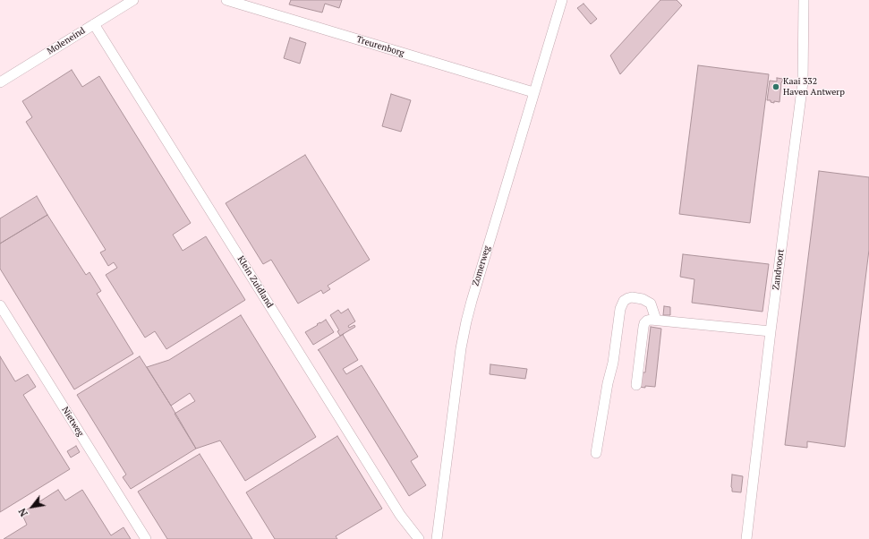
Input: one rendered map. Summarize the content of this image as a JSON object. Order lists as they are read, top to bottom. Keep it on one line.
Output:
{"streets":{"street":["Moleneind","Treurenborg","Zomerweg","Zandvoort","Klein Zuidland","Nietweg"]},"crossings":[["Moleneind","Klein Zuidland"],["Treurenborg","Zomerweg"]],"places":["Kaai 332 Haven Antwerp"],"north":"bottom left"}
